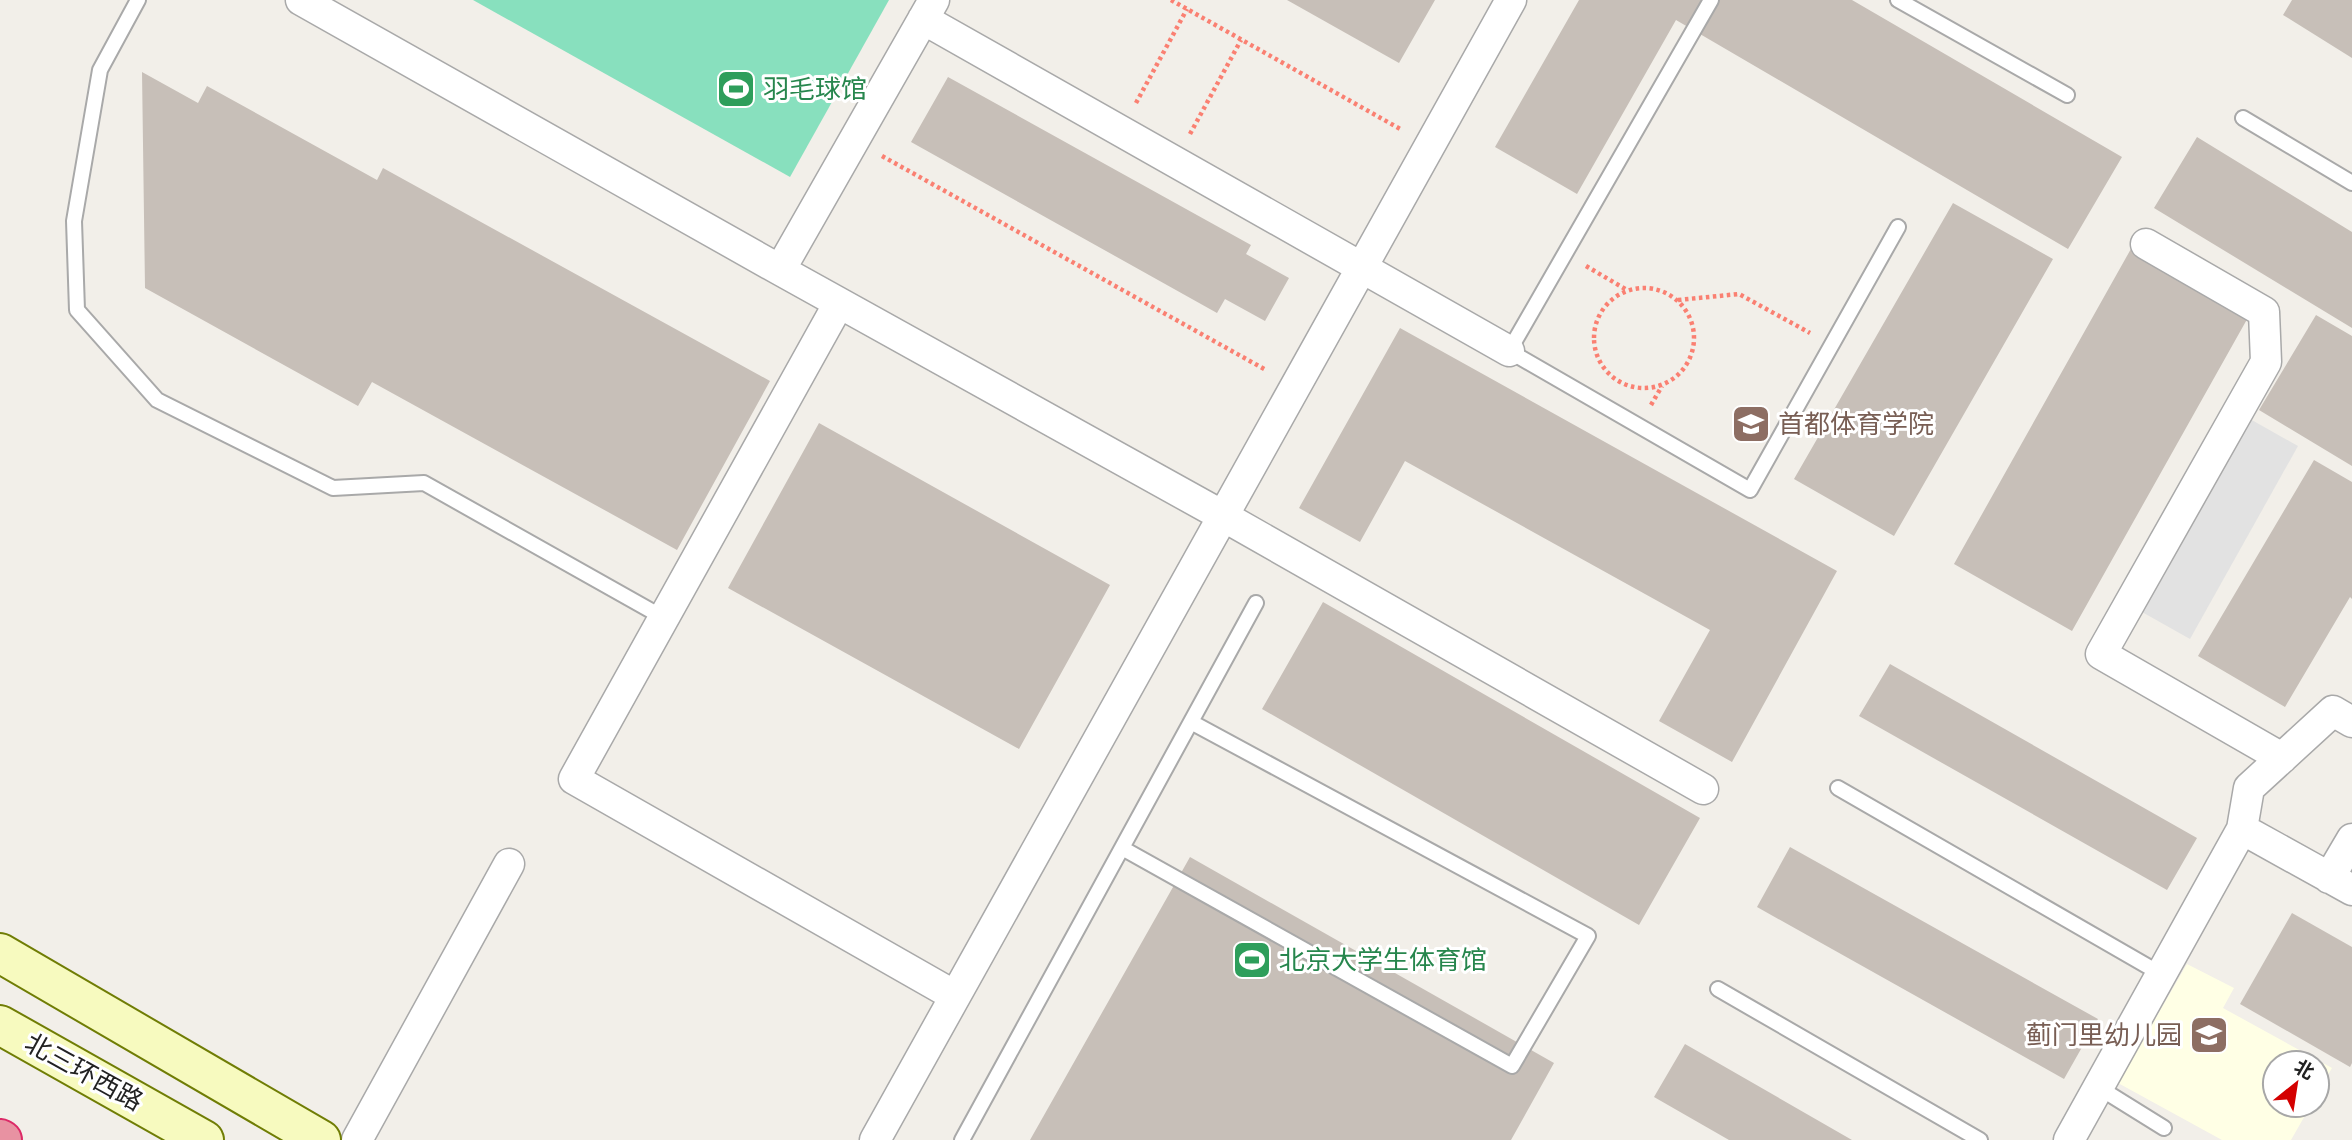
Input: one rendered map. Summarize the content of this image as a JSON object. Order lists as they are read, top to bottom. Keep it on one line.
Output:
{"streets":{"street":["北三环西路"]},"places":{"sports":["羽毛球馆","北京大学生体育馆"],"school or university":["首都体育学院","蓟门里幼儿园"]},"north":"top right"}
